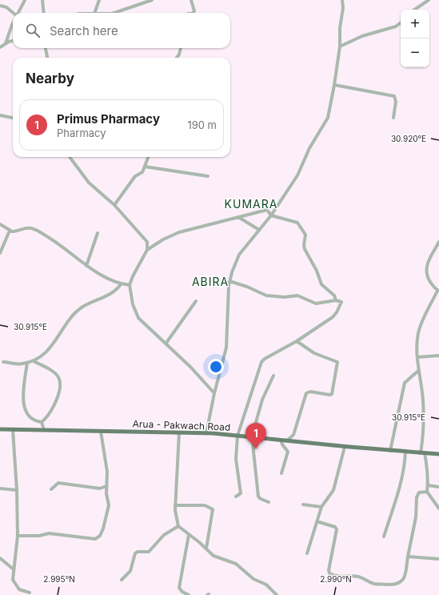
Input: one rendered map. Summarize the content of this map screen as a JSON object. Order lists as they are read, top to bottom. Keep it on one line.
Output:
{"streets":{"main road":["Arua - Pakwach Road"]},"districts":["KUMARA","ABIRA"],"page":{"map_buttons":["+","−"],"search":"Search here","heading":"Nearby","list":[{"mark":"1","name":"Primus Pharmacy","note":"Pharmacy","value":"190 m"}],"pins":"1"},"coordinates":["30.920°E","30.915°E","2.995°N","2.990°N"]}
